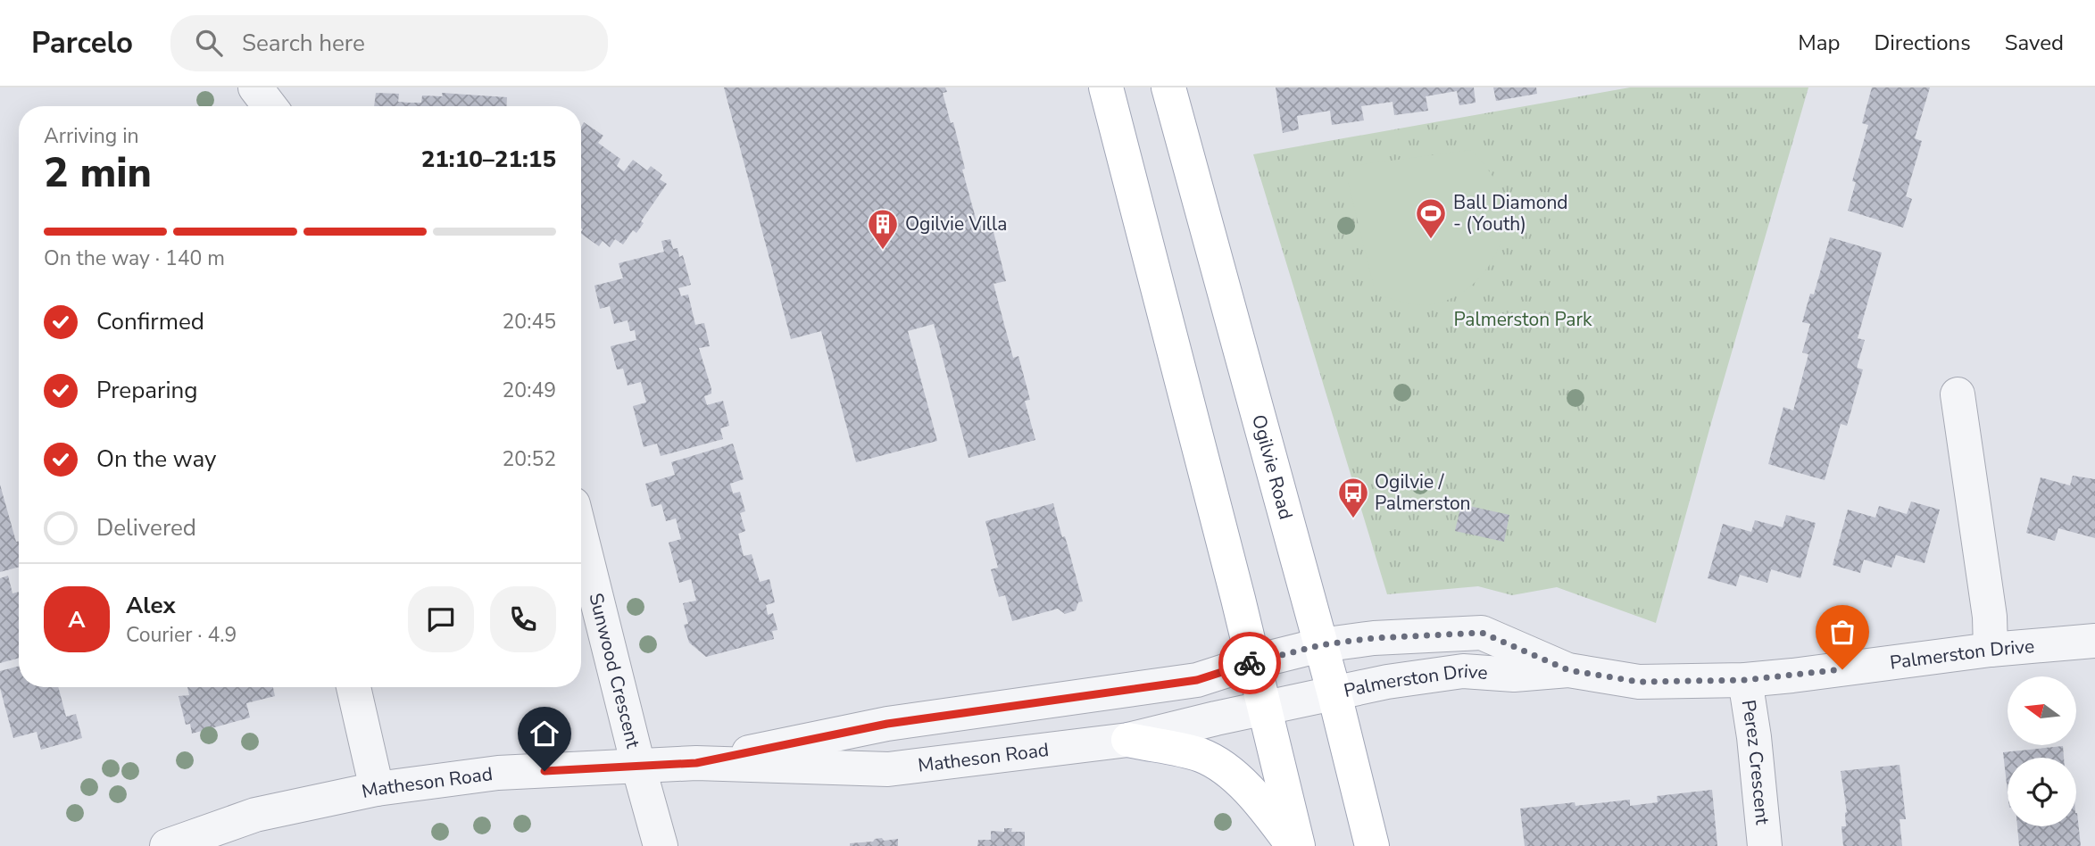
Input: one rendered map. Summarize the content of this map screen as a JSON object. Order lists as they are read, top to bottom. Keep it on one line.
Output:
{"streets":{"main road":["Ogilvie Road"],"street":["Palmerston Drive","Sunwood Crescent","Matheson Road","Perez Crescent"]},"crossings":[["Ogilvie Road","Palmerston Drive"],["Palmerston Drive","Matheson Road"],["Palmerston Drive","Perez Crescent"],["Sunwood Crescent","Matheson Road"]],"parks":["Palmerston Park"],"places":{"sports":["Ball Diamond - (Youth)"],"building":["Ogilvie Villa"],"bus stop":["Ogilvie / Palmerston"]},"north":"left","page":{"header":"Parcelo","search":"Search here","nav":["Map","Directions","Saved"],"heading":["2 min","Arriving in","21:10–21:15"],"panel":["Alex","Courier · 4.9"],"bar":"On the way · 140 m","list":[["Confirmed","20:45"],["Preparing","20:49"],["On the way","20:52"],"Delivered"],"round":"A"}}
